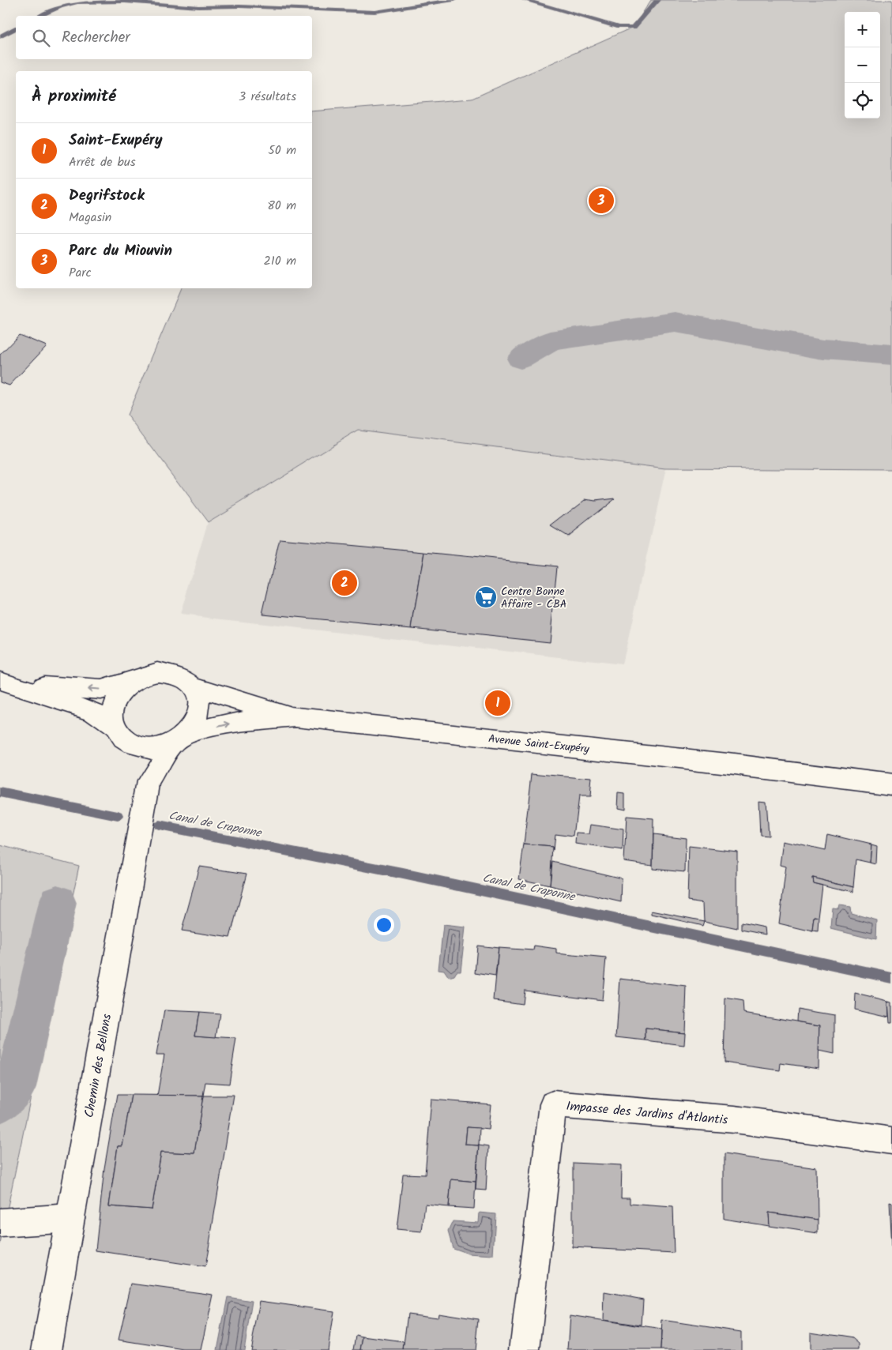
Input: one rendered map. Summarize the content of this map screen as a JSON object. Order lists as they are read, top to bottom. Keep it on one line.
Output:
{"streets":{"main road":["Avenue Saint-Exupéry","Chemin des Bellons","Impasse des Jardins d'Atlantis"]},"crossings":[["Avenue Saint-Exupéry","Chemin des Bellons"]],"water":["Canal de Craponne"],"places":{"supermarket":["Centre Bonne Affaire - CBA"]},"page":{"map_buttons":["+","−"],"search":"Rechercher","heading":["À proximité","3 résultats"],"list":[{"mark":"1","name":"Saint-Exupéry","note":"Arrêt de bus","value":"50 m"},{"mark":"2","name":"Degrifstock","note":"Magasin","value":"80 m"},{"mark":"3","name":"Parc du Miouvin","note":"Parc","value":"210 m"}],"pins":["3","2","1"]}}
